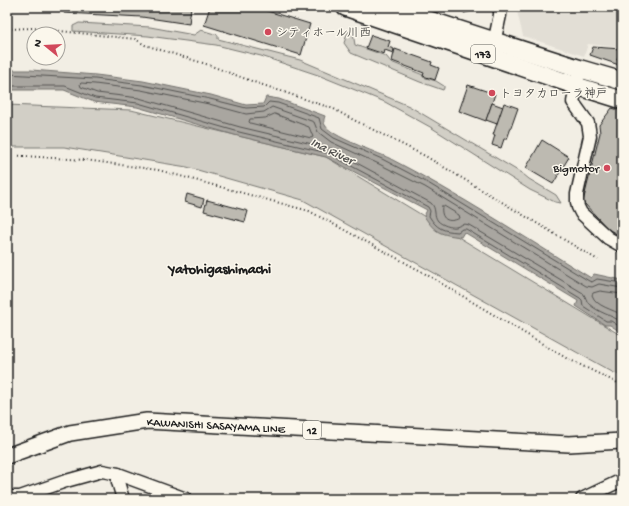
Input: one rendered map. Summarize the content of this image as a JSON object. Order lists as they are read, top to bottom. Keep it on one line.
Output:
{"streets":{"highway":["173"],"main road":["KAWANISHI SASAYAMA LINE","12"]},"districts":["Yatohigashimachi"],"water":["Ina River"],"places":["シティホール川西","トヨタカローラ神戸","Bigmotor"],"north":"left"}
